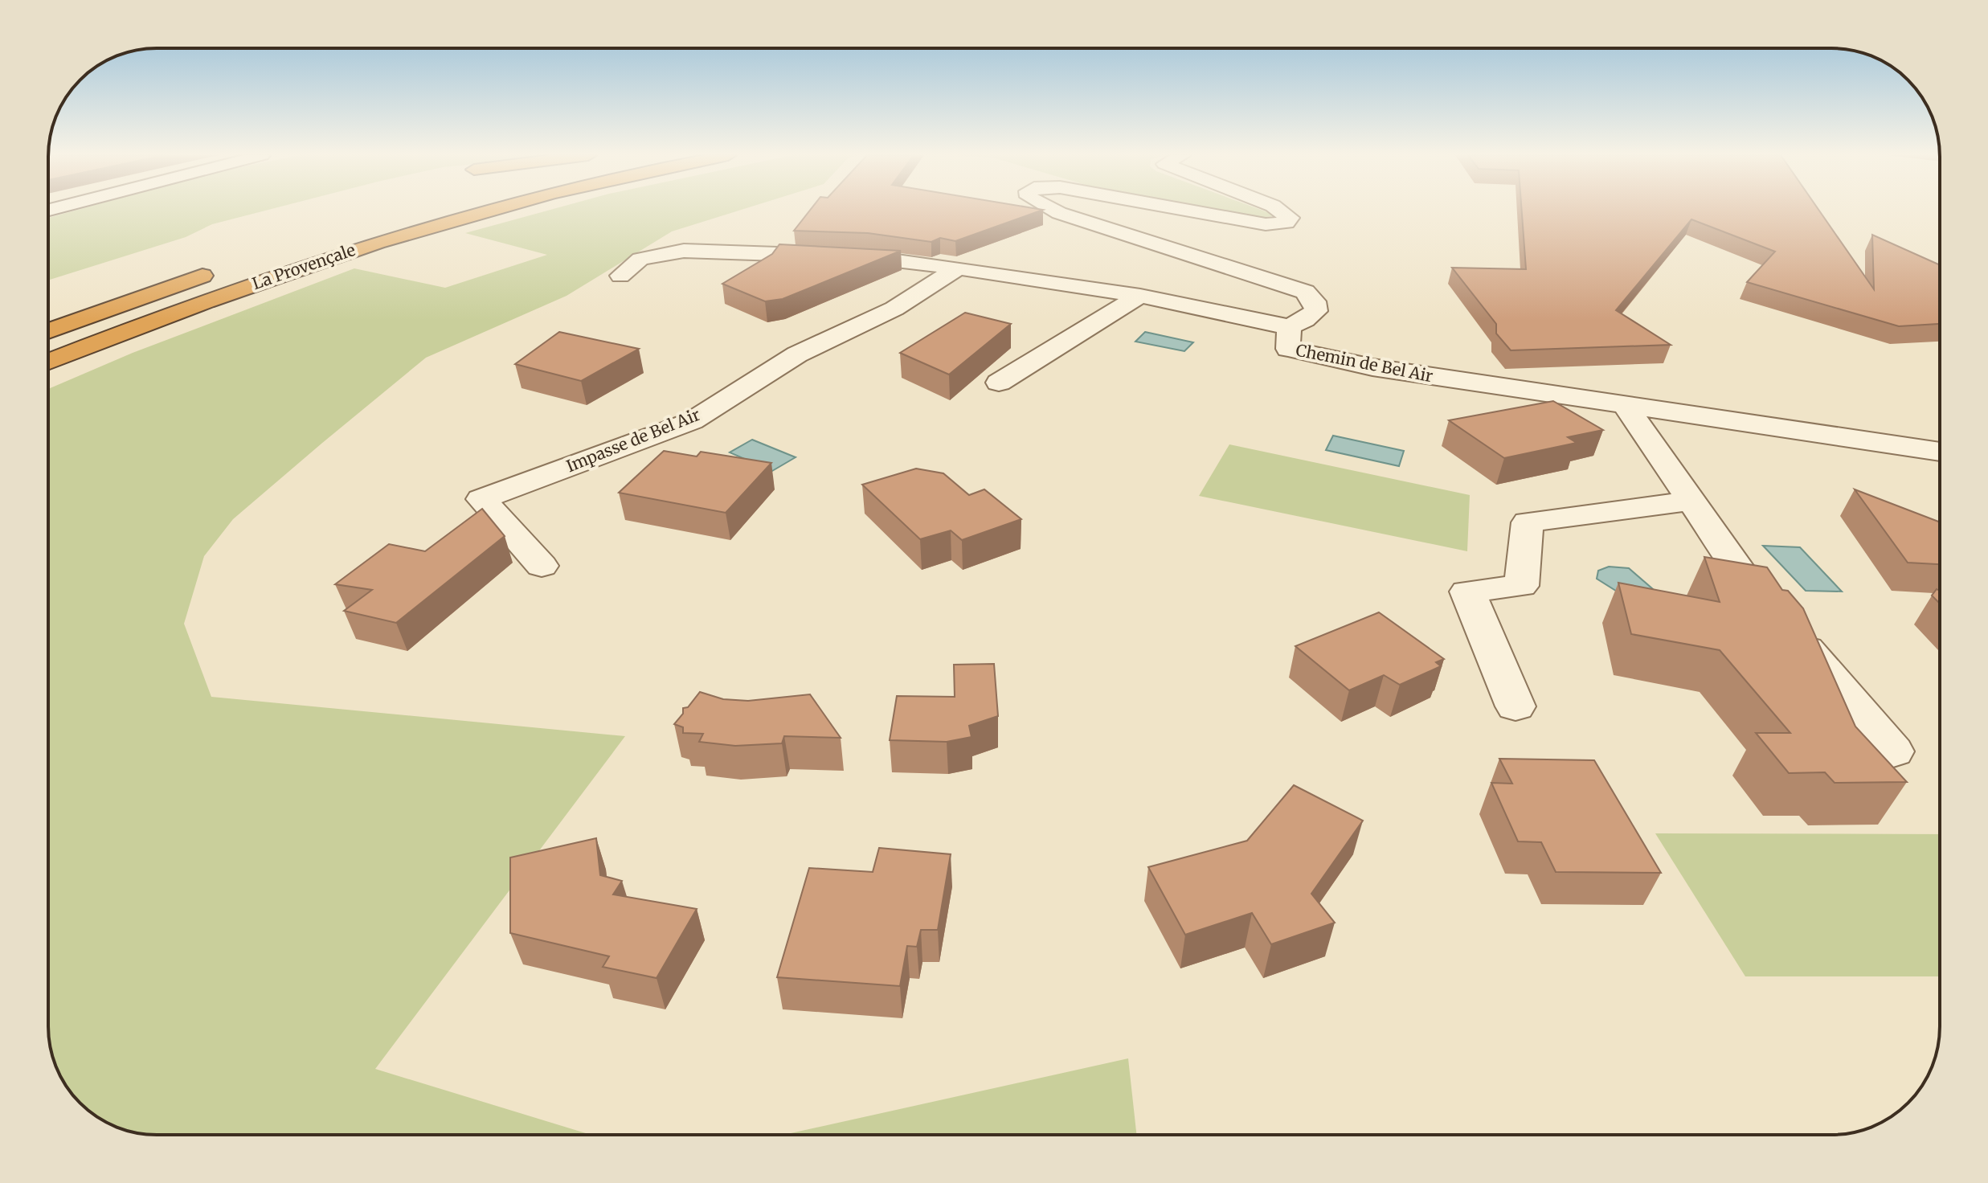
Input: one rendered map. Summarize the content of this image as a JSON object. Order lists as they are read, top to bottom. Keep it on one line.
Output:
{"streets":{"highway":["La Provençale"],"street":["Chemin de Bel Air","Impasse de Bel Air"]}}
